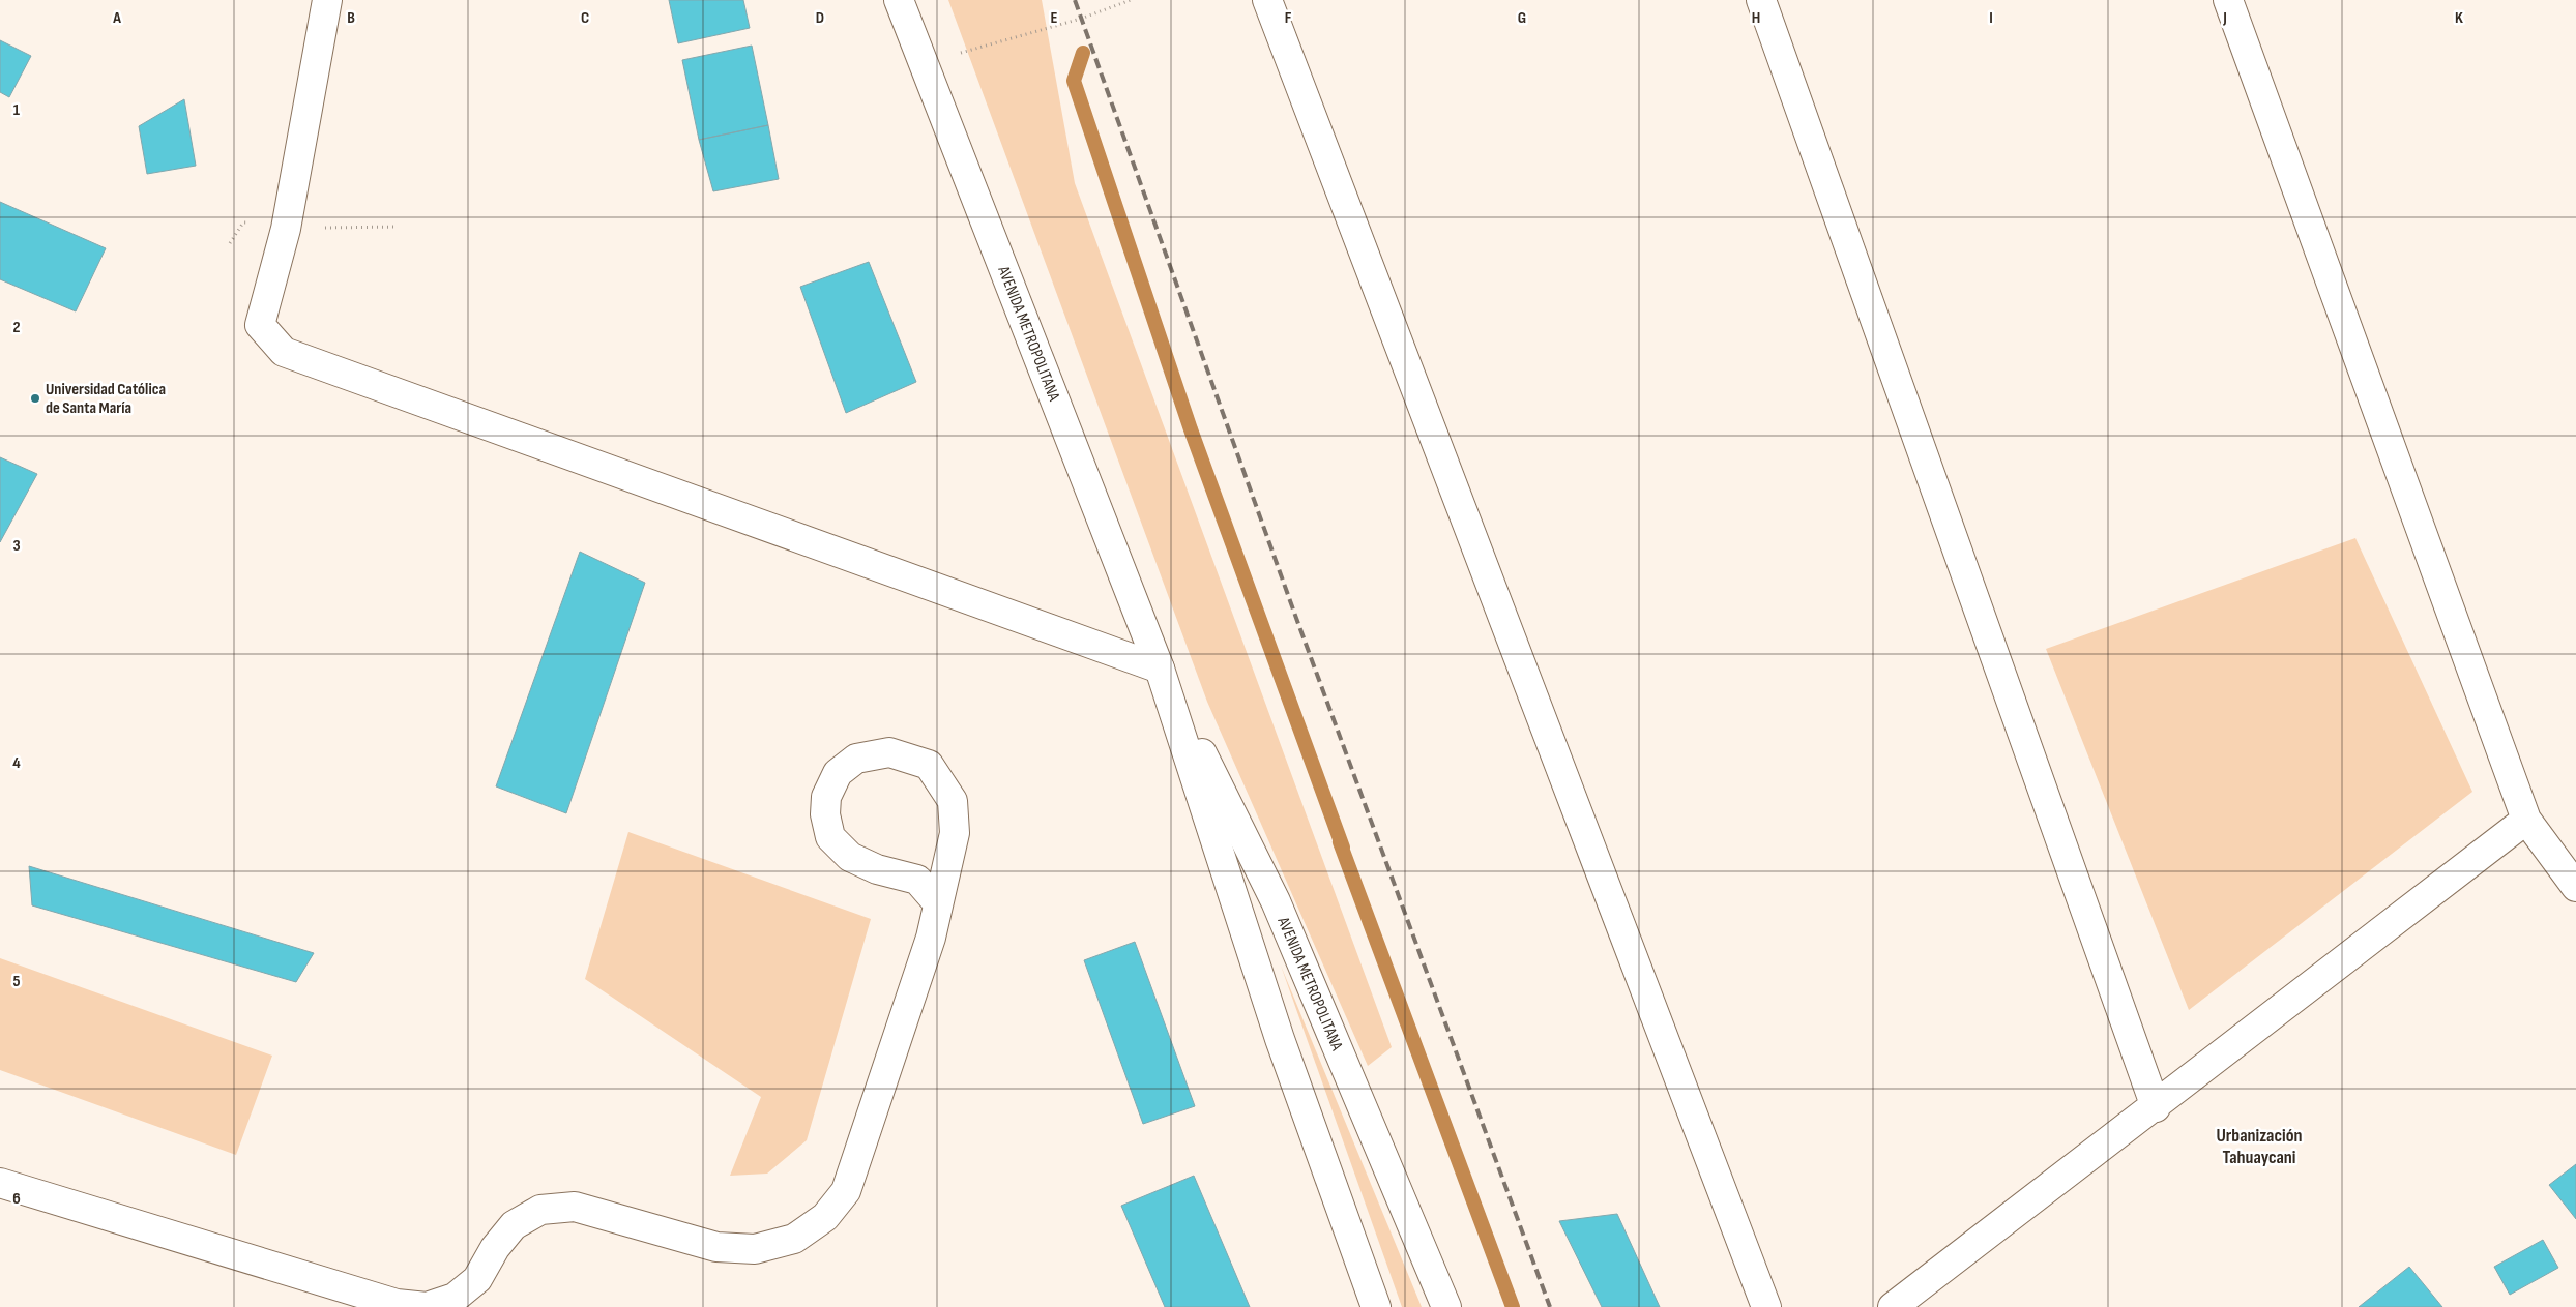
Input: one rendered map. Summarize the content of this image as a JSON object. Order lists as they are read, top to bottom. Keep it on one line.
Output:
{"streets":{"street":["AVENIDA METROPOLITANA"]},"districts":["Urbanización Tahuaycani"],"places":["Universidad Católica de Santa María"],"grid":{"columns":["A","B","C","D","E","F","G","H","I","J","K"],"rows":["1","2","3","4","5","6"]}}
